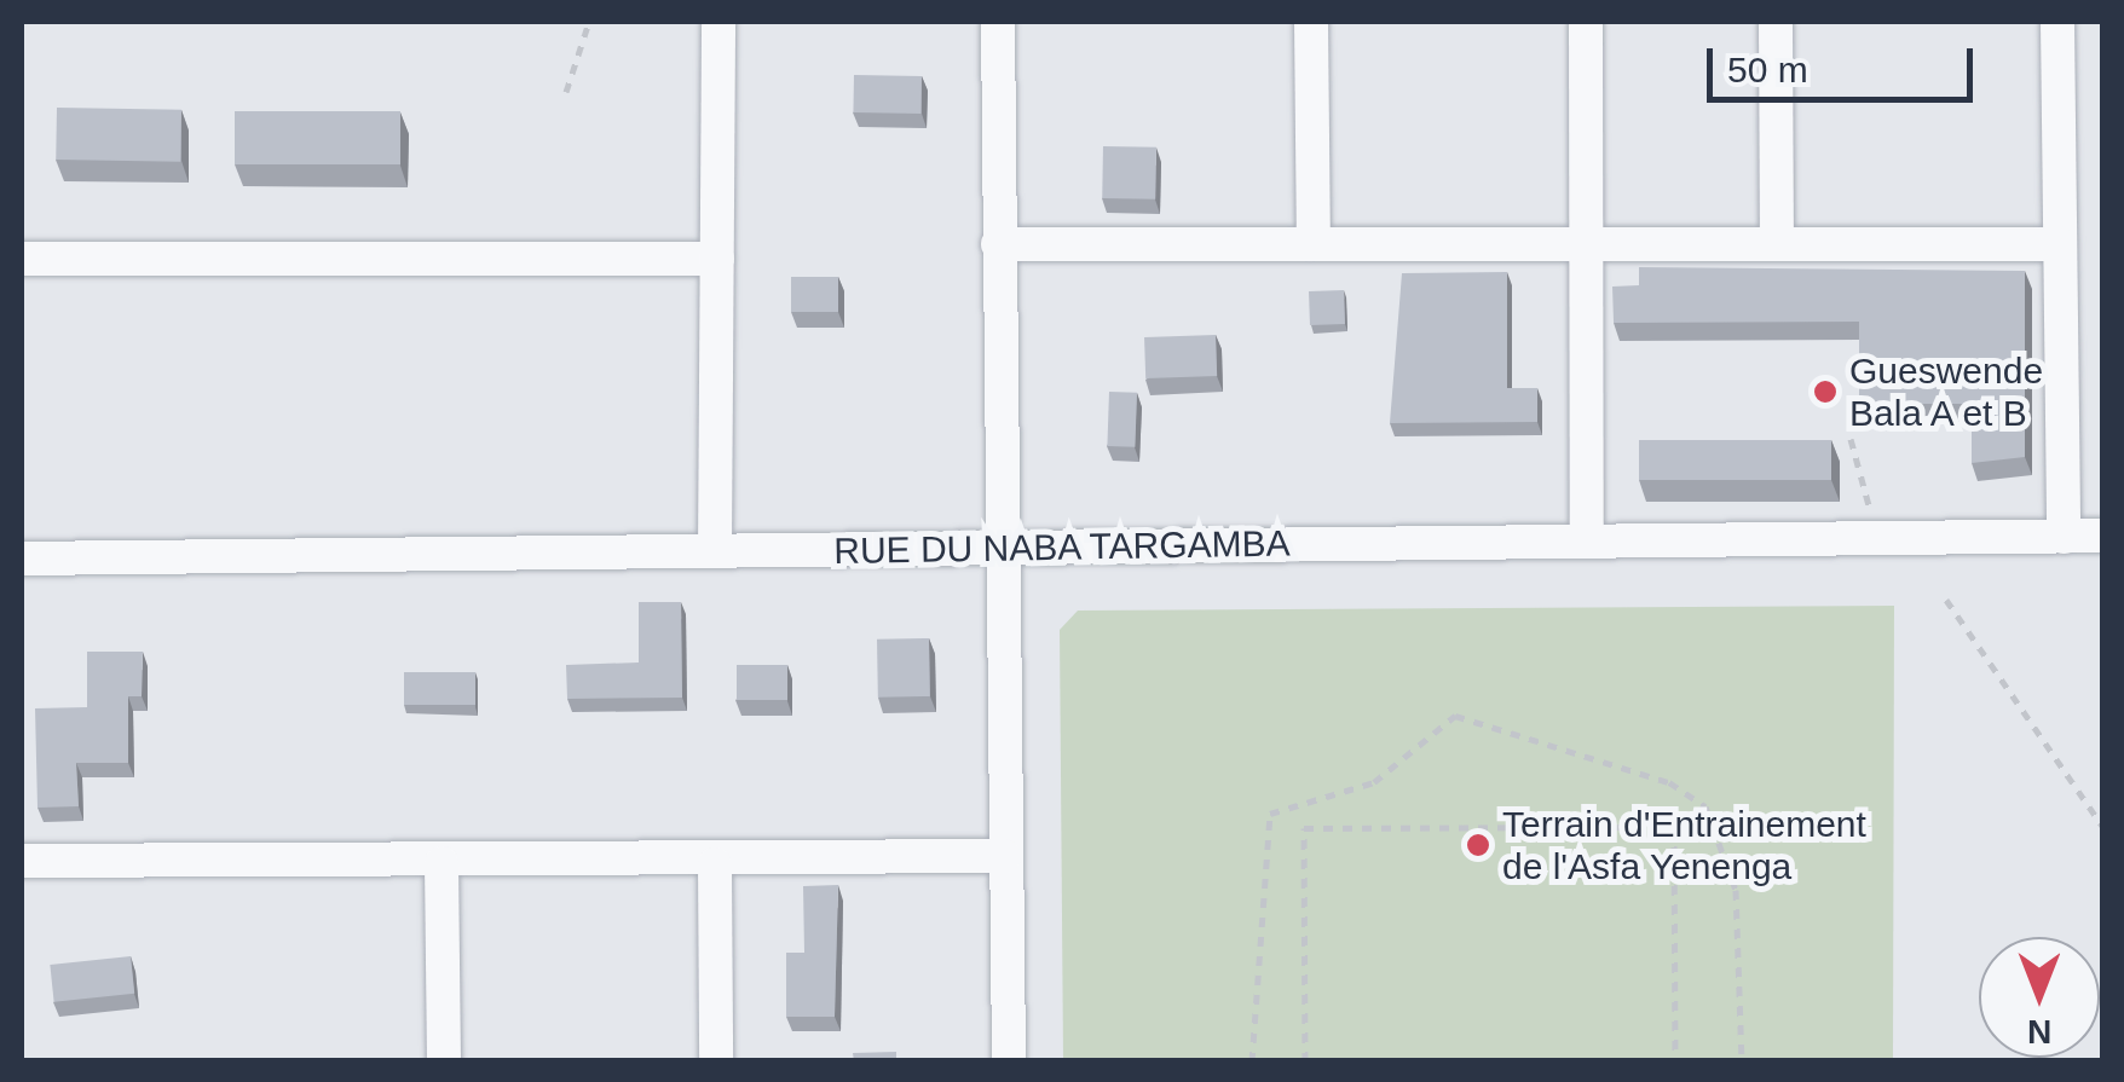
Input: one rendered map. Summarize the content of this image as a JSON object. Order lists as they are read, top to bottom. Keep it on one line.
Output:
{"streets":{"street":["RUE DU NABA TARGAMBA"]},"places":["Gueswende Bala A et B","Terrain d'Entrainement de l'Asfa Yenenga"],"scale_bar":"50 m","north":"bottom"}
